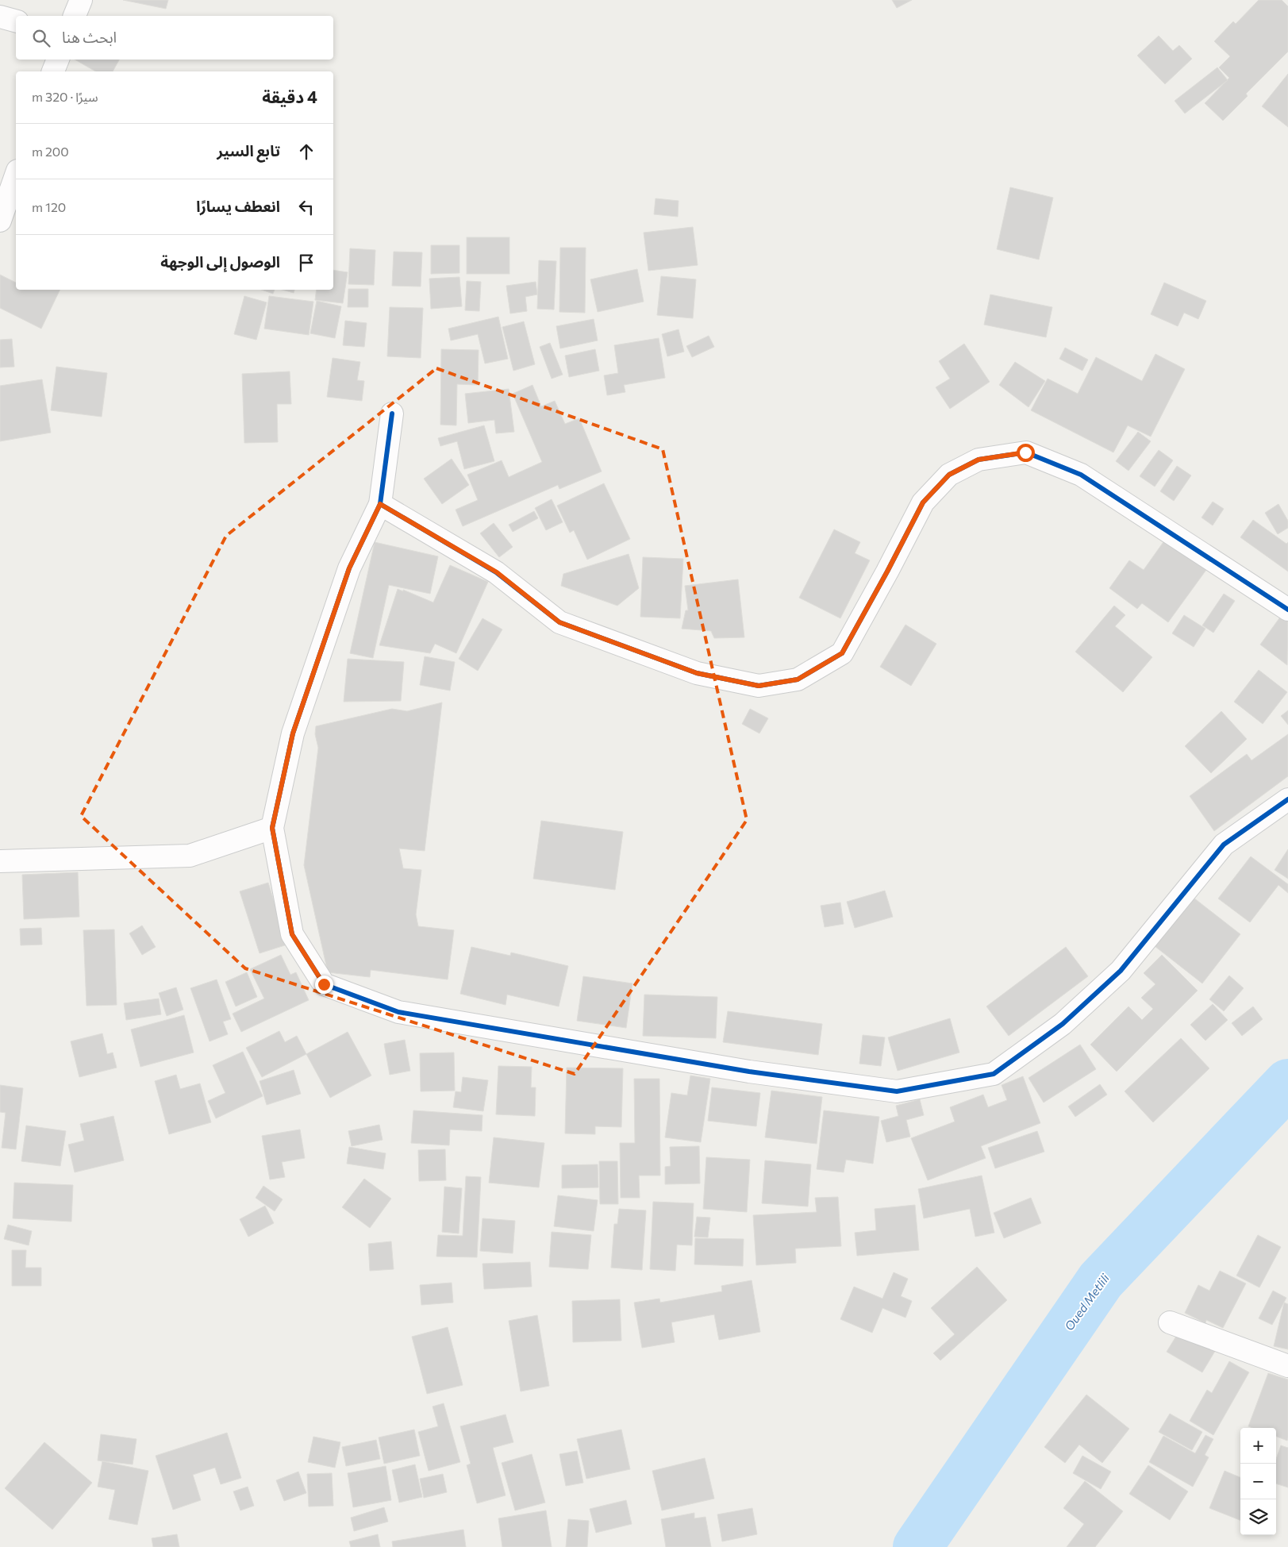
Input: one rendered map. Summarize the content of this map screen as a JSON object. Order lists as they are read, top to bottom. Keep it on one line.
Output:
{"water":["Oued Metlili"],"page":{"search":"ابحث هنا","heading":["4 دقيقة","سيرًا · 320 m"],"list":[["تابع السير","200 m"],["انعطف يسارًا","120 m"],"الوصول إلى الوجهة"],"map_buttons":["+","−"]}}
